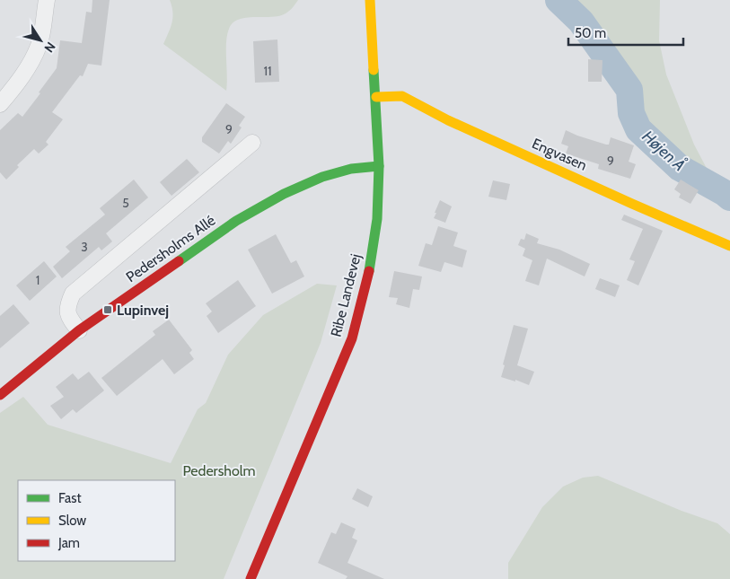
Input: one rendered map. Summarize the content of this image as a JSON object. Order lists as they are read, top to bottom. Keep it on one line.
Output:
{"streets":{"street":["Engvasen","Pedersholms Allé","Ribe Landevej"]},"crossings":[["Engvasen","Ribe Landevej"],["Pedersholms Allé","Ribe Landevej"]],"water":["Højen Å"],"parks":["Pedersholm"],"places":{"transit":["Lupinvej"]},"house_numbers":["11","9","9","5","3","1"],"legend":["Fast","Slow","Jam"],"scale_bar":"50 m","north":"bottom right"}
